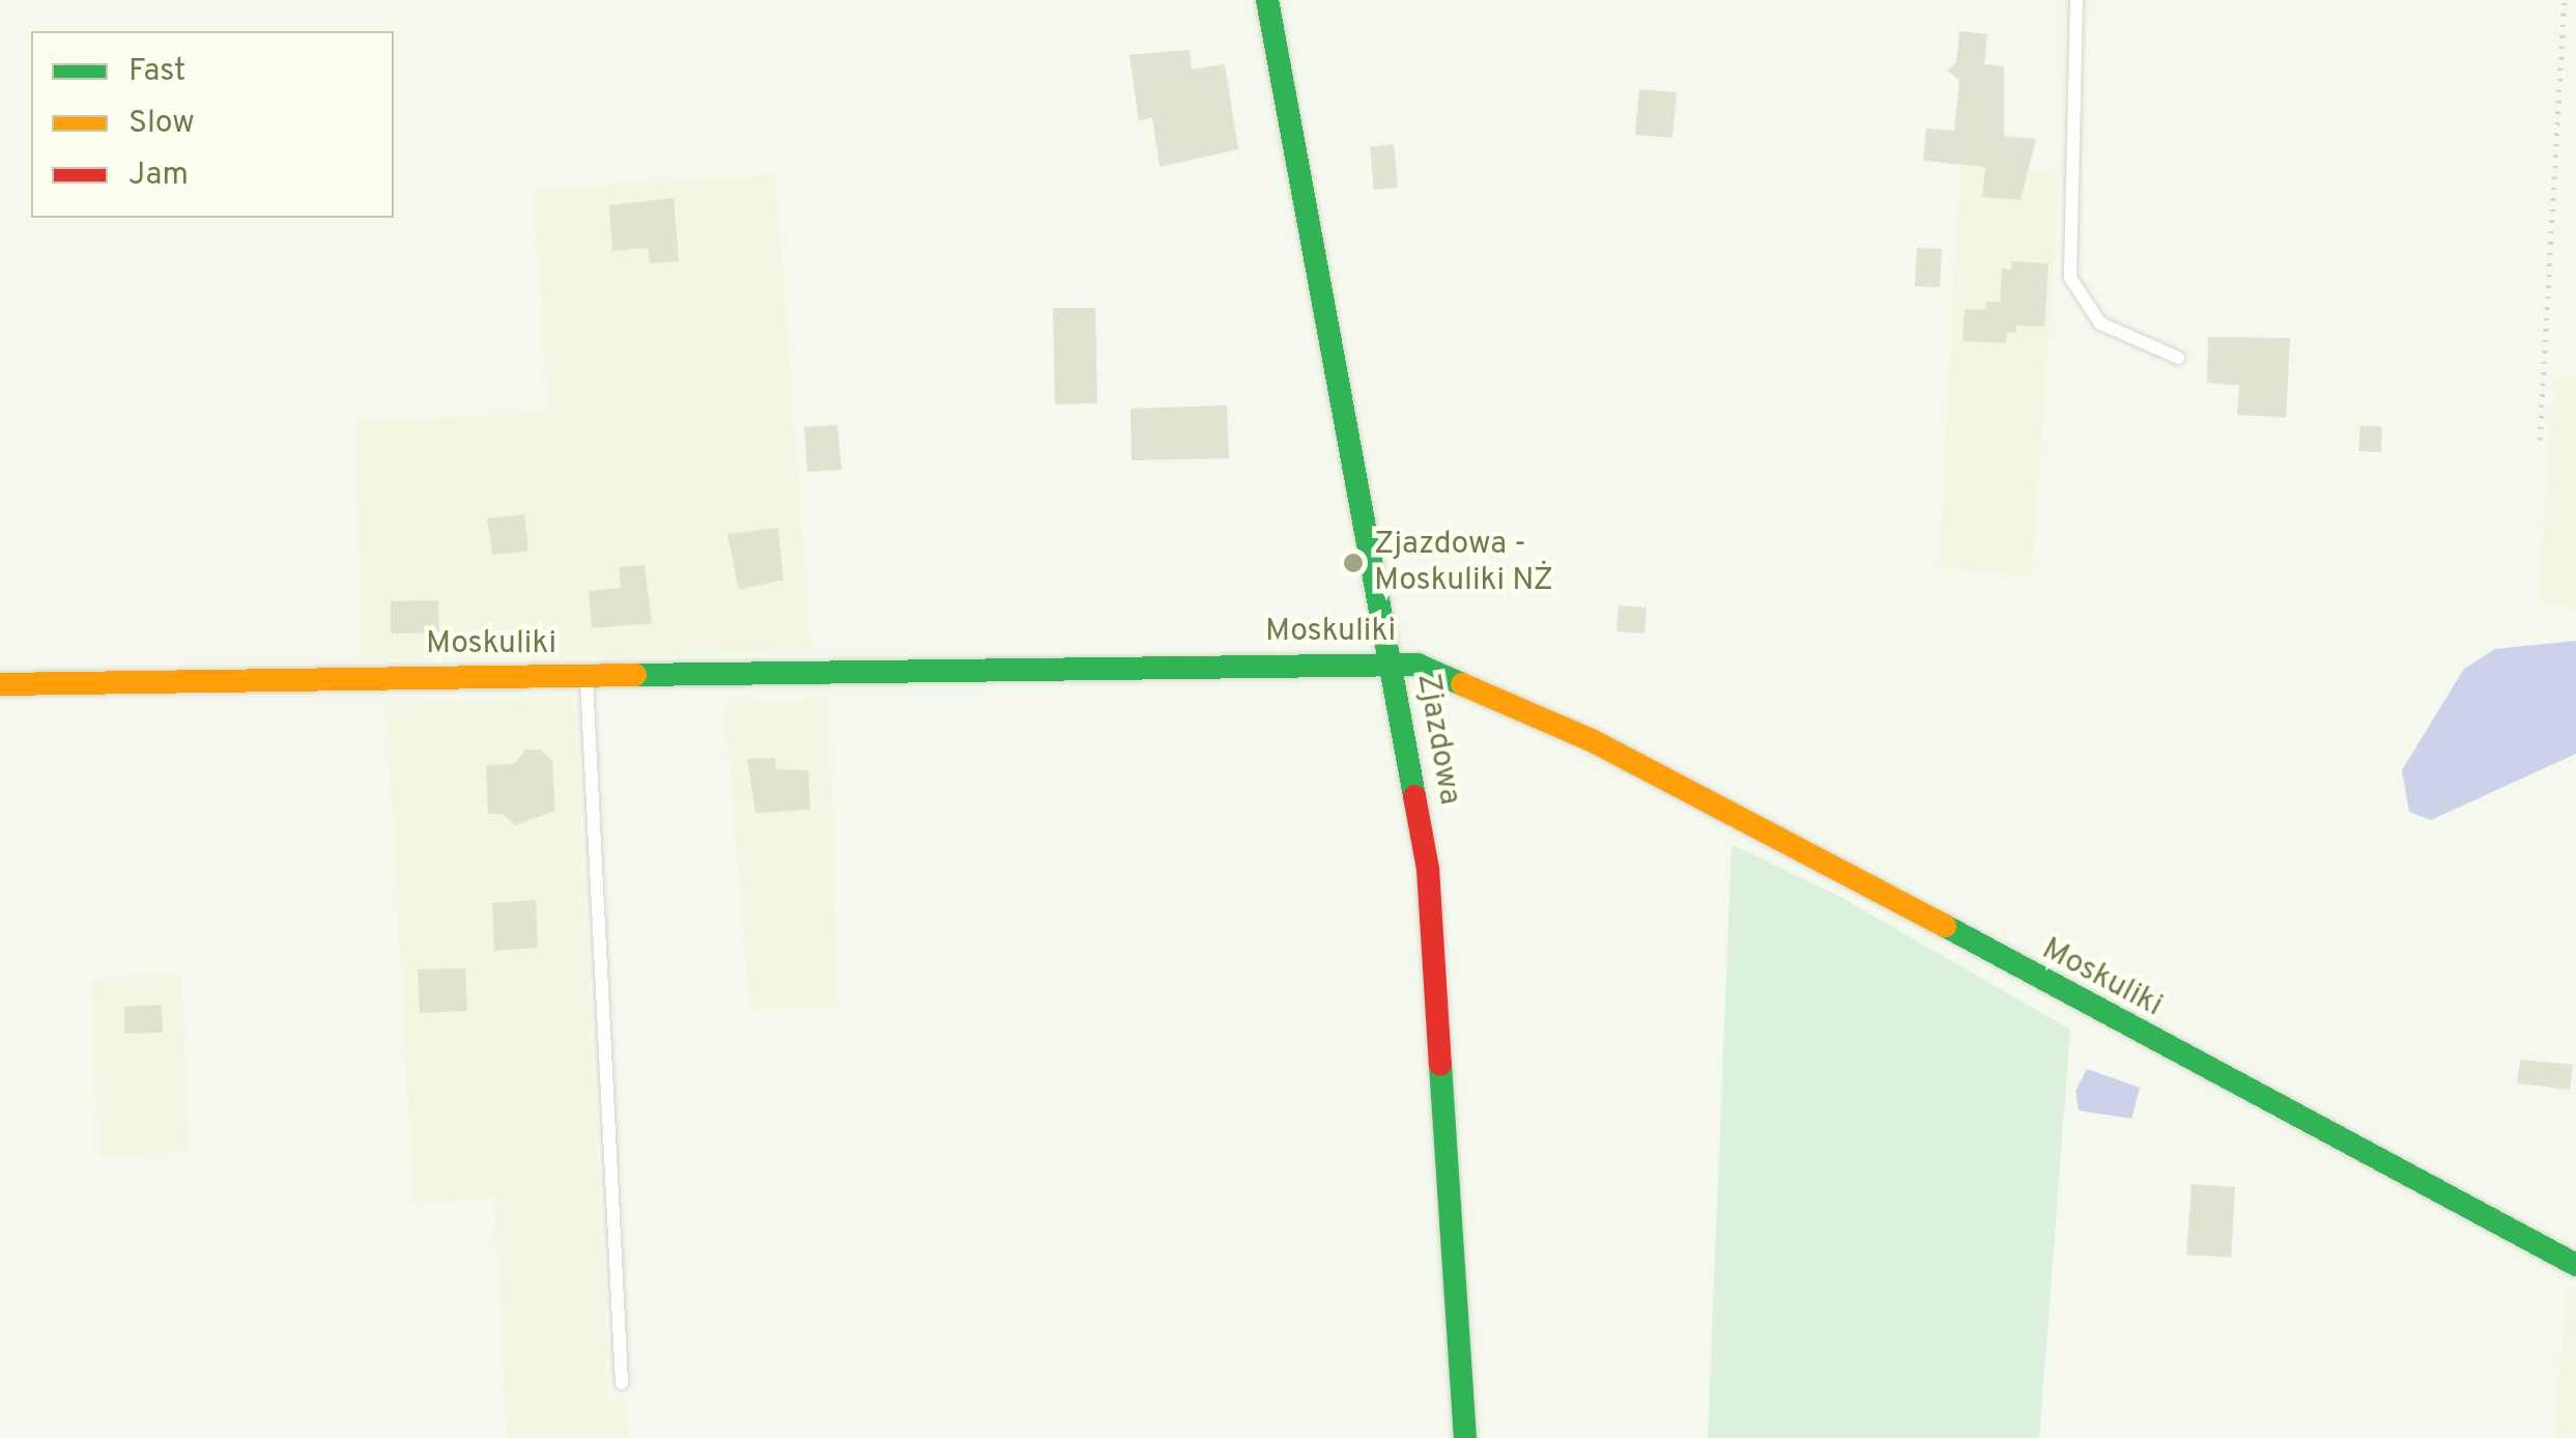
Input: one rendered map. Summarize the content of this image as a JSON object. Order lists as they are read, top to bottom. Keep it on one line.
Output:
{"streets":{"street":["Moskuliki","Zjazdowa"]},"crossings":[["Moskuliki","Zjazdowa"]],"places":["Zjazdowa - Moskuliki NŻ"],"legend":["Fast","Slow","Jam"]}
